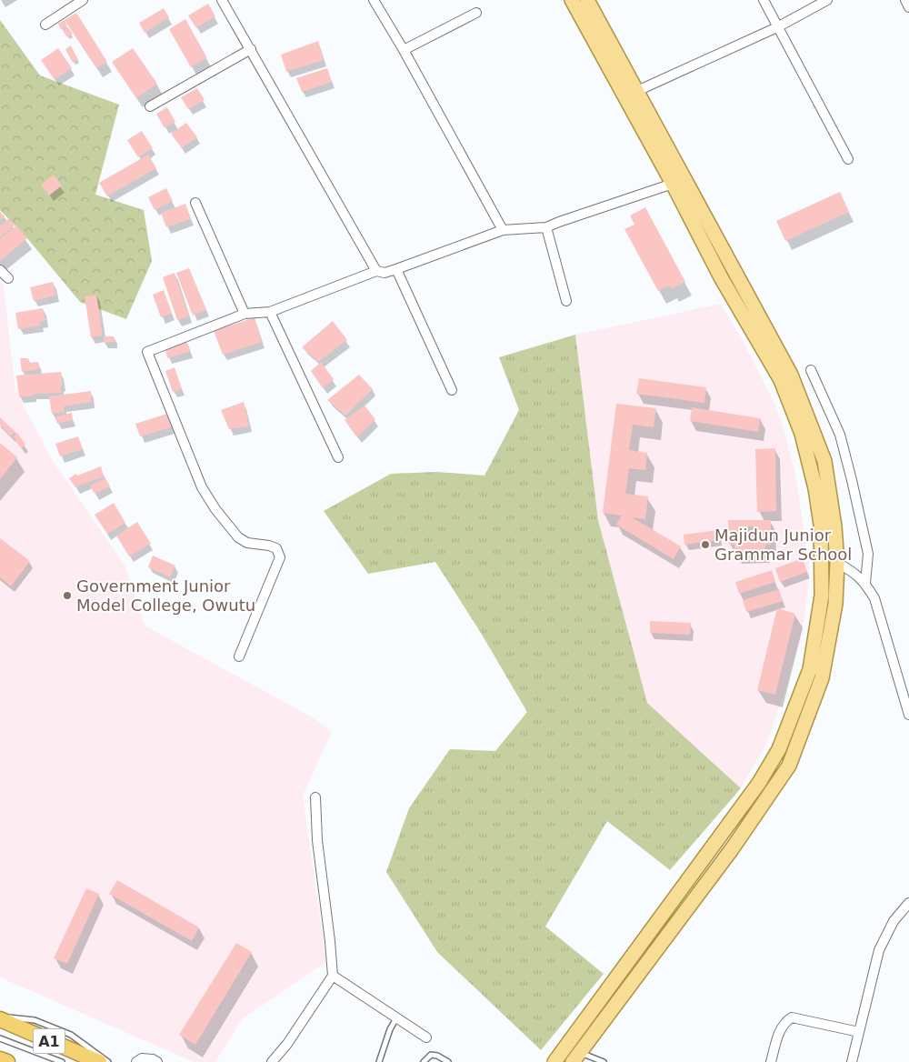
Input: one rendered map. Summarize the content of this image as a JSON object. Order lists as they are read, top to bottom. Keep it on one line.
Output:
{"streets":{"highway":["A1"]},"places":["Majidun Junior Grammar School","Government Junior Model College, Owutu"]}
